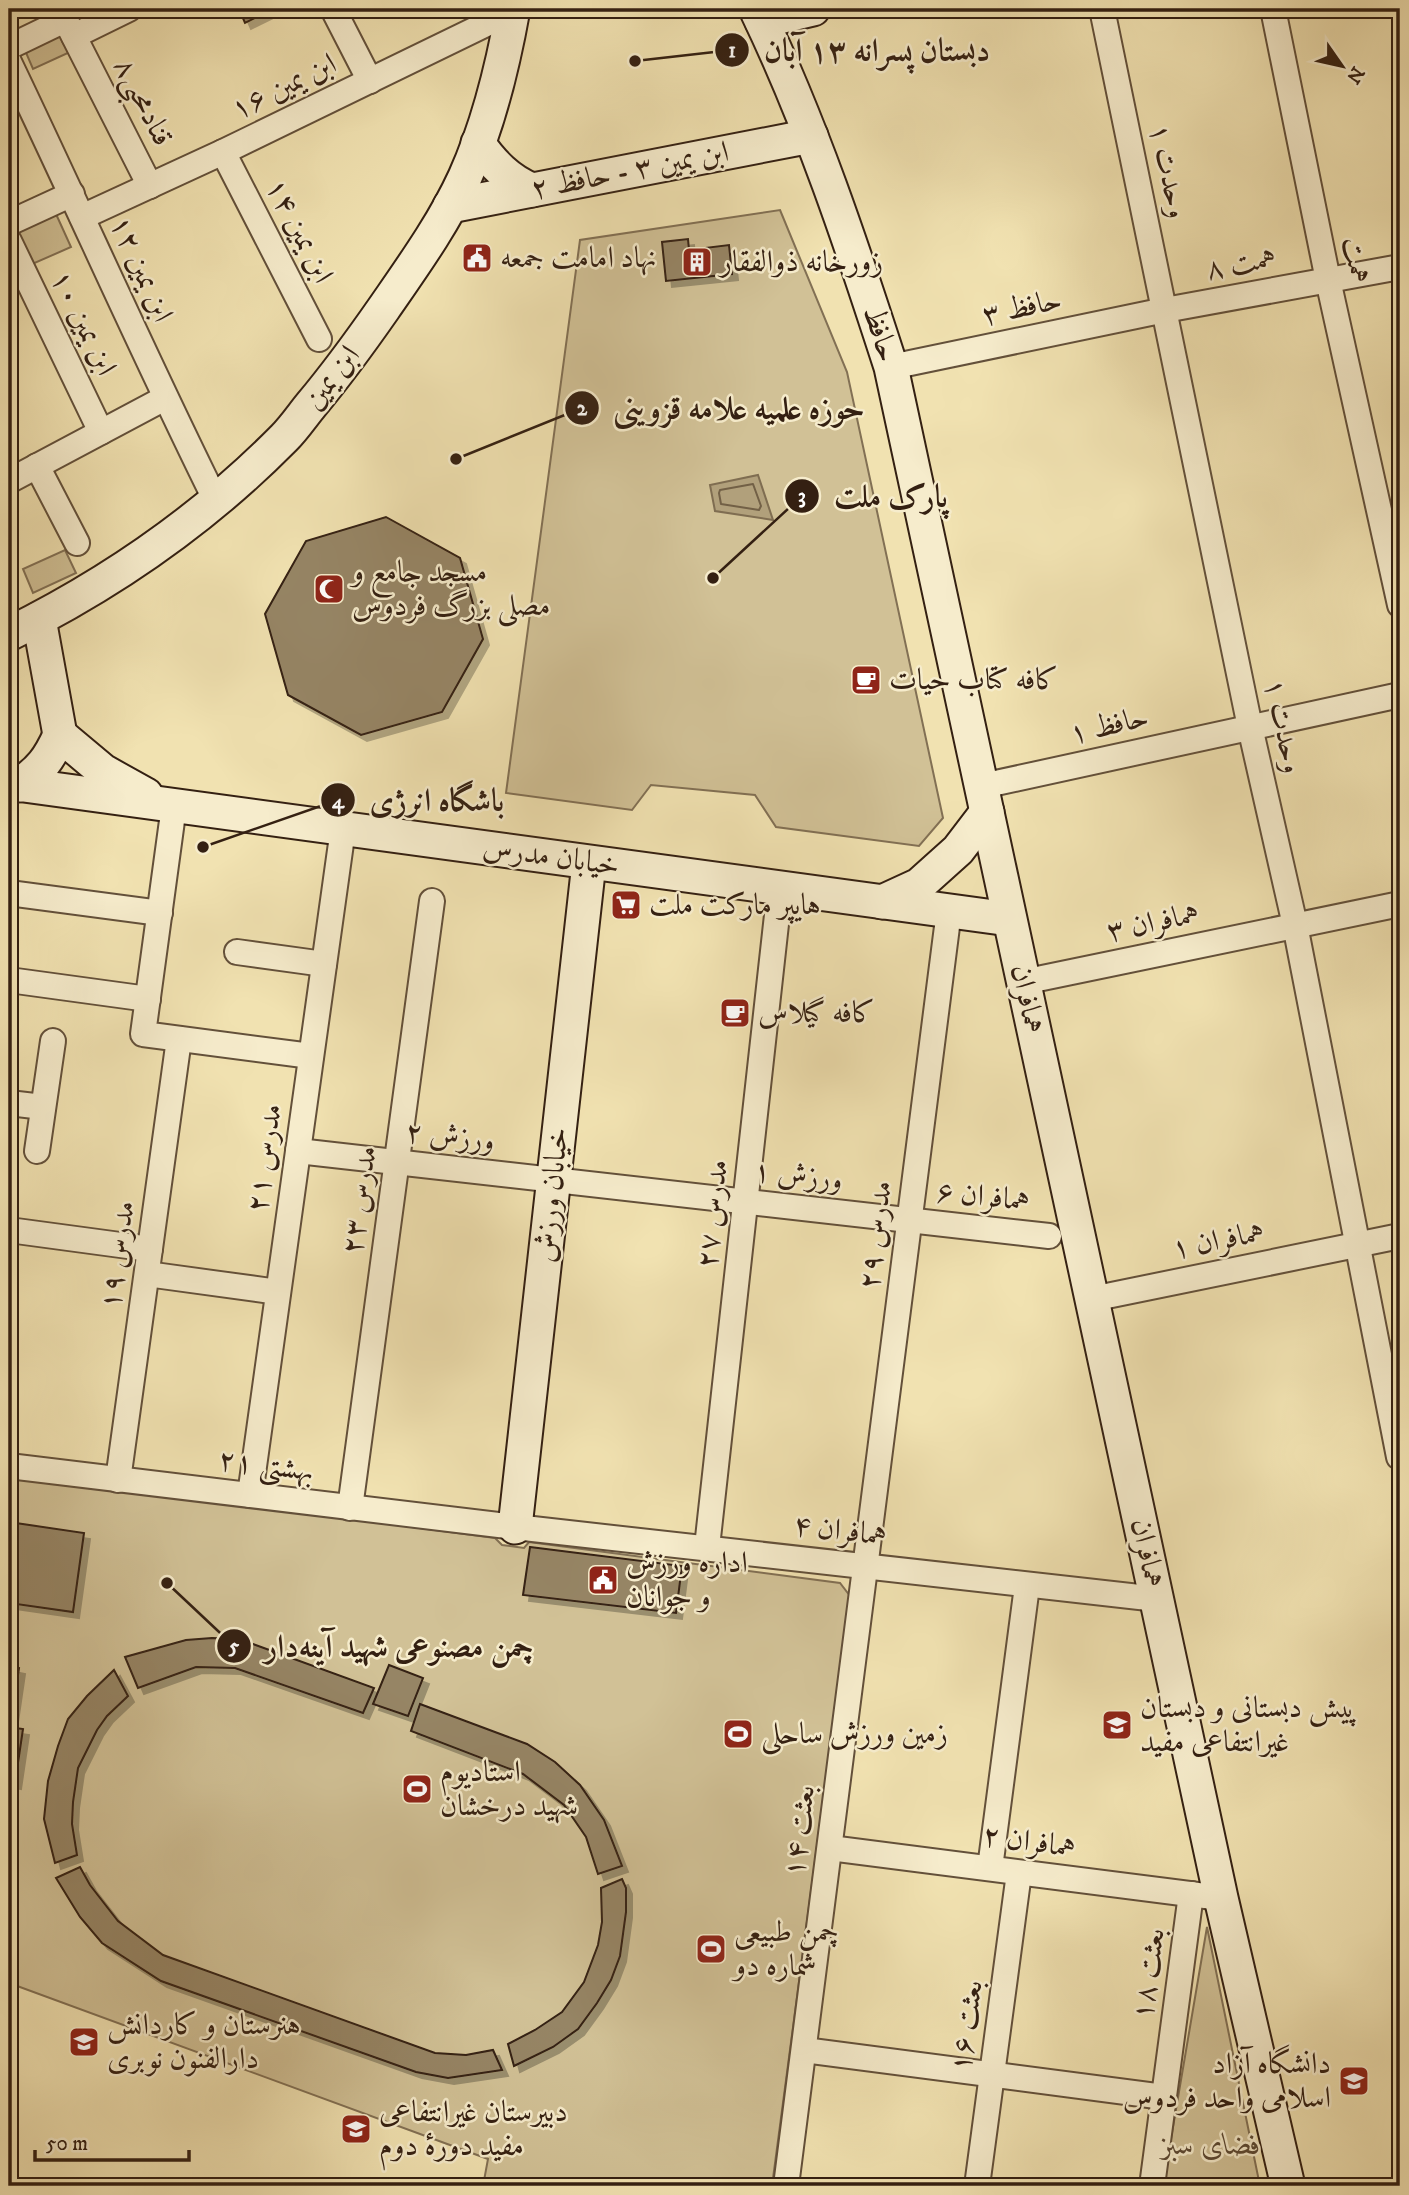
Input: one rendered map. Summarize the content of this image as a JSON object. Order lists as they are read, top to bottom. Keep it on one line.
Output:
{"streets":{"main road":["ابن یمین ۳ - حافظ ۲","حافظ","ابن یمین","خیابان مدرس","همافران","خیابان ورزش"],"street":["ابن یمین ۱۶","قنادمحبی۸","وحدت ۱","ابن یمین ۱۴","همت","همت ۸","ابن یمین ۱۲","حافظ ۳","ابن یمین ۱۰","حافظ ۱","همافران ۳","ورزش ۲","مدرس ۲۱","ورزش ۱","همافران ۶","مدرس ۲۳","مدرس ۲۷","مدرس ۲۹","همافران ۱","مدرس ۱۹","بهشتی ۲۱","همافران ۴","بعثت ۱۴","همافران ۲","بعثت ۱۸","بعثت ۱۶"]},"crossings":[["ابن یمین ۱۶","قنادمحبی۸"],["ابن یمین ۱۶","ابن یمین ۱۴"],["ابن یمین ۱۶","ابن یمین ۱۲"],["ابن یمین ۱۶","ابن یمین"],["ابن یمین ۳ - حافظ ۲","حافظ"],["ابن یمین ۳ - حافظ ۲","ابن یمین"],["وحدت ۱","همت ۸"],["وحدت ۱","حافظ ۳"],["وحدت ۱","حافظ ۱"],["وحدت ۱","همافران ۳"],["وحدت ۱","همافران ۱"],["همت","همت ۸"],["همت ۸","حافظ ۳"],["ابن یمین ۱۲","ابن یمین"],["حافظ ۳","حافظ"],["حافظ","حافظ ۱"],["حافظ","خیابان مدرس"],["حافظ","همافران"],["خیابان مدرس","همافران"],["خیابان مدرس","مدرس ۲۱"],["خیابان مدرس","خیابان ورزش"],["خیابان مدرس","مدرس ۲۷"],["خیابان مدرس","مدرس ۲۹"],["همافران ۳","همافران"],["همافران","همافران ۱"],["همافران","همافران ۴"],["همافران","همافران ۲"],["همافران","بعثت ۱۸"],["ورزش ۲","مدرس ۲۱"],["ورزش ۲","ورزش ۱"],["ورزش ۲","خیابان ورزش"],["ورزش ۲","مدرس ۲۳"],["مدرس ۲۱","بهشتی ۲۱"],["ورزش ۱","خیابان ورزش"],["ورزش ۱","همافران ۶"],["ورزش ۱","مدرس ۲۷"],["ورزش ۱","مدرس ۲۹"],["خیابان ورزش","بهشتی ۲۱"],["خیابان ورزش","همافران ۴"],["همافران ۶","مدرس ۲۹"],["مدرس ۲۳","بهشتی ۲۱"],["مدرس ۲۷","همافران ۴"],["مدرس ۲۹","همافران ۴"],["مدرس ۲۹","بعثت ۱۴"],["مدرس ۱۹","بهشتی ۲۱"],["بهشتی ۲۱","همافران ۴"],["همافران ۴","بعثت ۱۴"],["بعثت ۱۴","همافران ۲"],["همافران ۲","بعثت ۱۸"],["همافران ۲","بعثت ۱۶"]],"parks":["فضای سبز"],"places":{"other":["دبستان پسرانه ۱۳ آبان","حوزه علمیه علامه قزوینی","پارک ملت","باشگاه انرژی","چمن مصنوعی شهید آینه‌دار"],"public building":["نهاد امامت جمعه","اداره ورزش و جوانان"],"building":["زورخانه ذوالفقار"],"mosque":["مسجد جامع و مصلی بزرگ فردوس"],"cafe":["کافه کتاب حیات","کافه گیلاس"],"supermarket":["هایپر مارکت ملت"],"school or university":["پیش دبستانی و دبستان غیرانتفاعی مفید","هنرستان و کاردانش دارالفنون نوبری","دانشگاه آزاد اسلامی واحد فردوس","دبیرستان غیرانتفاعی مفید دورهٔ دوم"],"sports":["زمین ورزش ساحلی","استادیوم شهید درخشان","چمن طبیعی شماره دو"]},"scale_bar":"50 m","north":"bottom right"}
